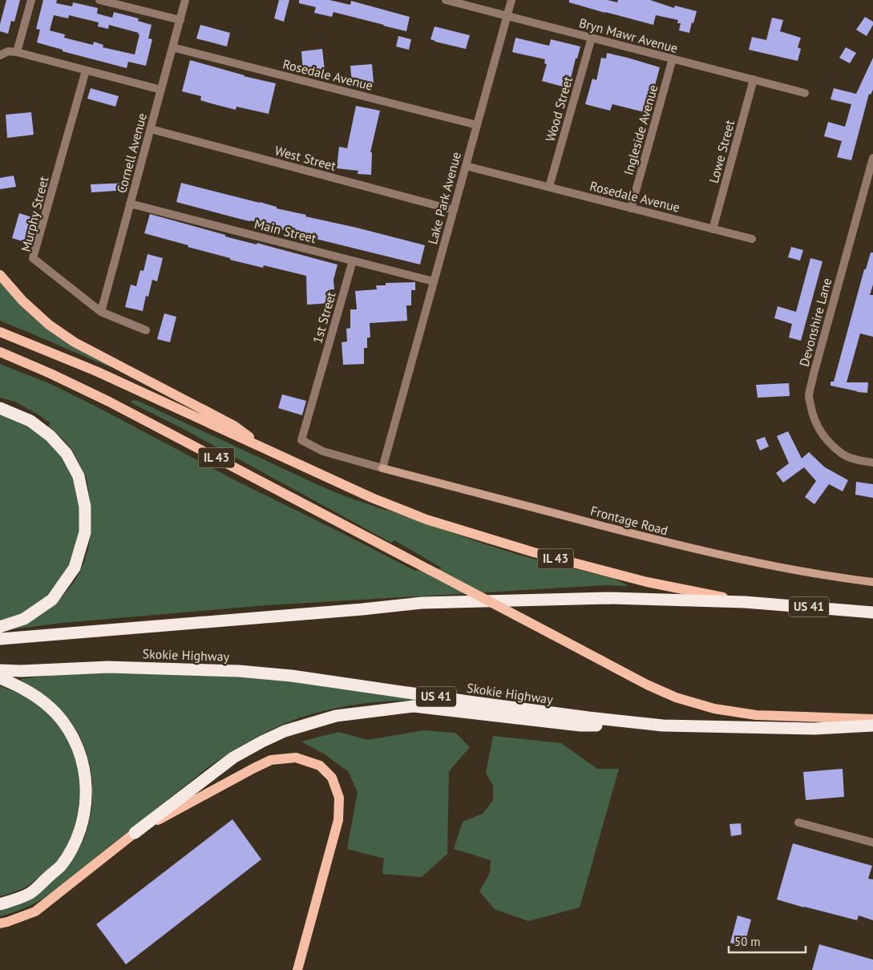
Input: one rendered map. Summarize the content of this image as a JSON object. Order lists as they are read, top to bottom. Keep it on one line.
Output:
{"streets":{"highway":["US 41","Skokie Highway"],"main road":["IL 43"],"street":["Bryn Mawr Avenue","Rosedale Avenue","Wood Street","Ingleside Avenue","Lowe Street","Cornell Avenue","West Street","Lake Park Avenue","Murphy Street","Main Street","1st Street","Devonshire Lane","Frontage Road"]},"crossings":[["Bryn Mawr Avenue","Wood Street"],["Bryn Mawr Avenue","Ingleside Avenue"],["Bryn Mawr Avenue","Lowe Street"],["Bryn Mawr Avenue","Lake Park Avenue"],["Rosedale Avenue","Wood Street"],["Rosedale Avenue","Ingleside Avenue"],["Rosedale Avenue","Lowe Street"],["Rosedale Avenue","Cornell Avenue"],["Rosedale Avenue","Lake Park Avenue"],["Cornell Avenue","West Street"],["Cornell Avenue","Murphy Street"],["Cornell Avenue","Main Street"],["West Street","Lake Park Avenue"],["Lake Park Avenue","Main Street"],["Lake Park Avenue","1st Street"],["Lake Park Avenue","Frontage Road"],["Main Street","1st Street"],["1st Street","Frontage Road"],["IL 43","Skokie Highway"]],"scale_bar":"50 m"}
